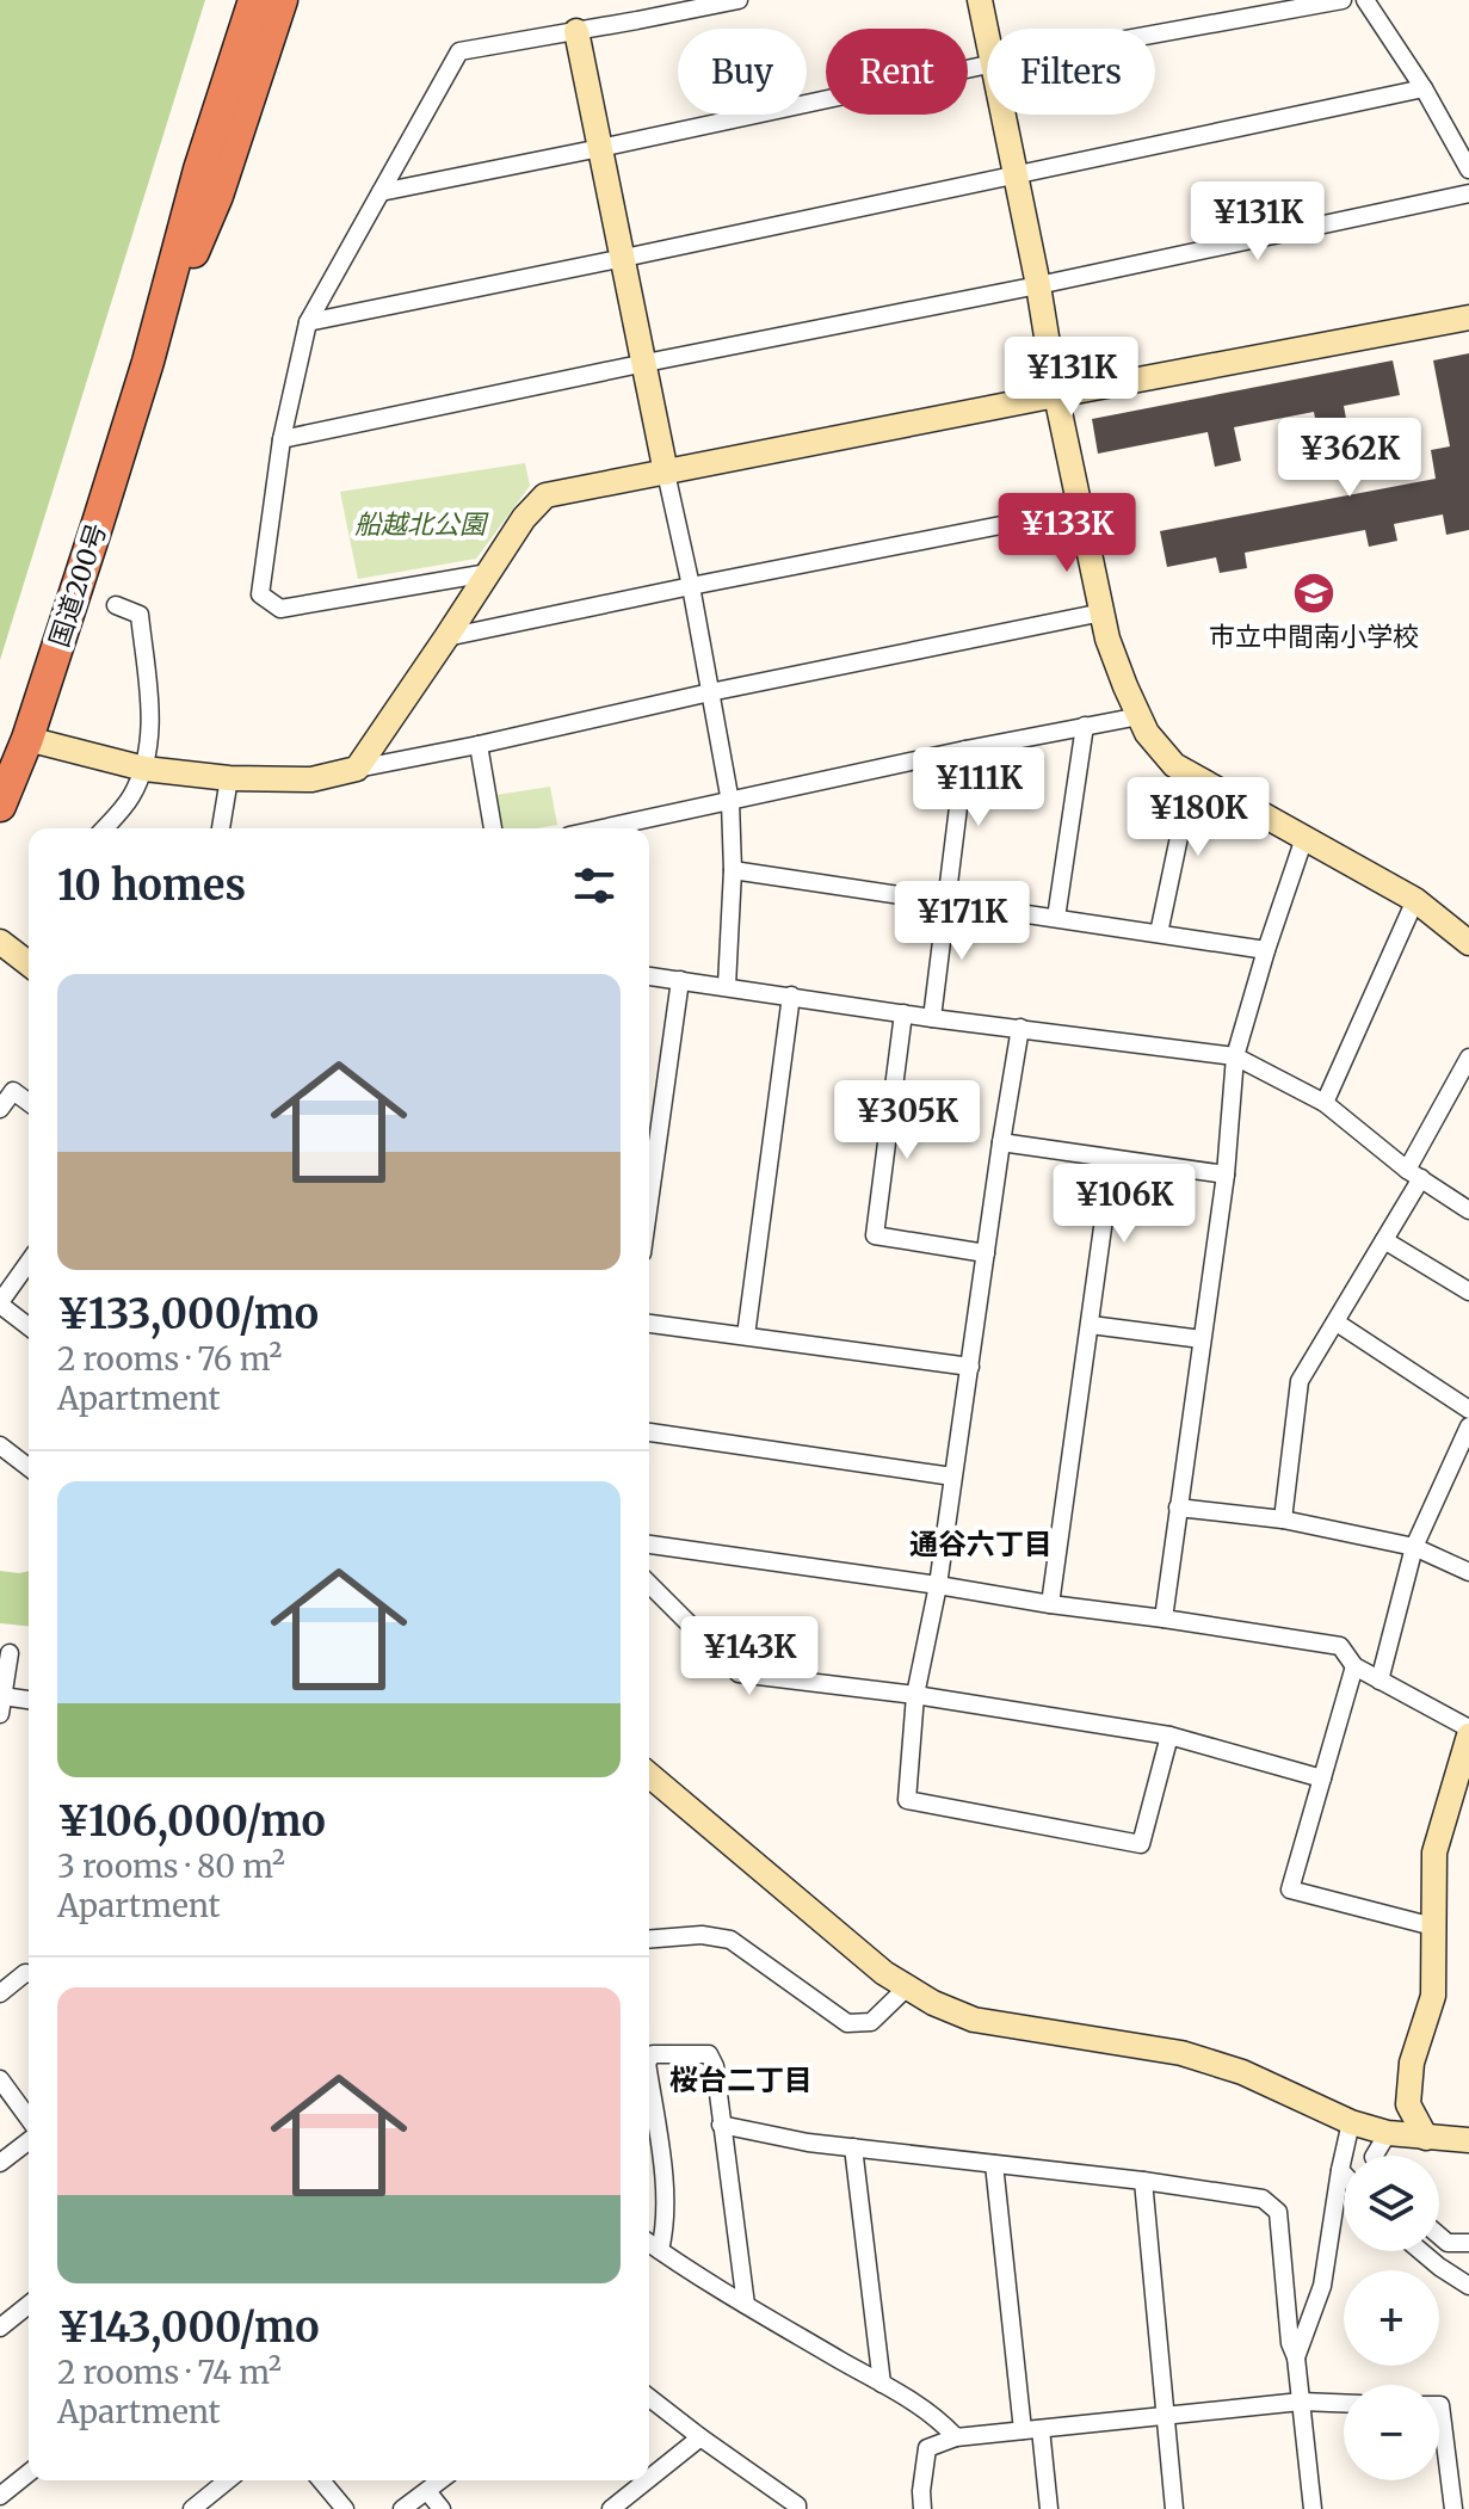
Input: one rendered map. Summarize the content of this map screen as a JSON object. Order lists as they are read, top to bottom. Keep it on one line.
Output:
{"streets":{"highway":["国道200号"]},"districts":["通谷六丁目","桜台二丁目"],"parks":["船越北公園"],"places":{"school or university":["市立中間南小学校"]},"page":{"chip":["Buy","Rent","Filters"],"price":["¥131K","¥131K","¥362K","¥133K","¥111K","¥180K","¥171K","¥305K","¥106K","¥143K"],"heading":"10 homes","list":[{"name":"¥133,000/mo","note":"2 rooms · 76 m² · Apartment"},{"name":"¥106,000/mo","note":"3 rooms · 80 m² · Apartment"},{"name":"¥143,000/mo","note":"2 rooms · 74 m² · Apartment"}],"map_buttons":["+","−"]}}
